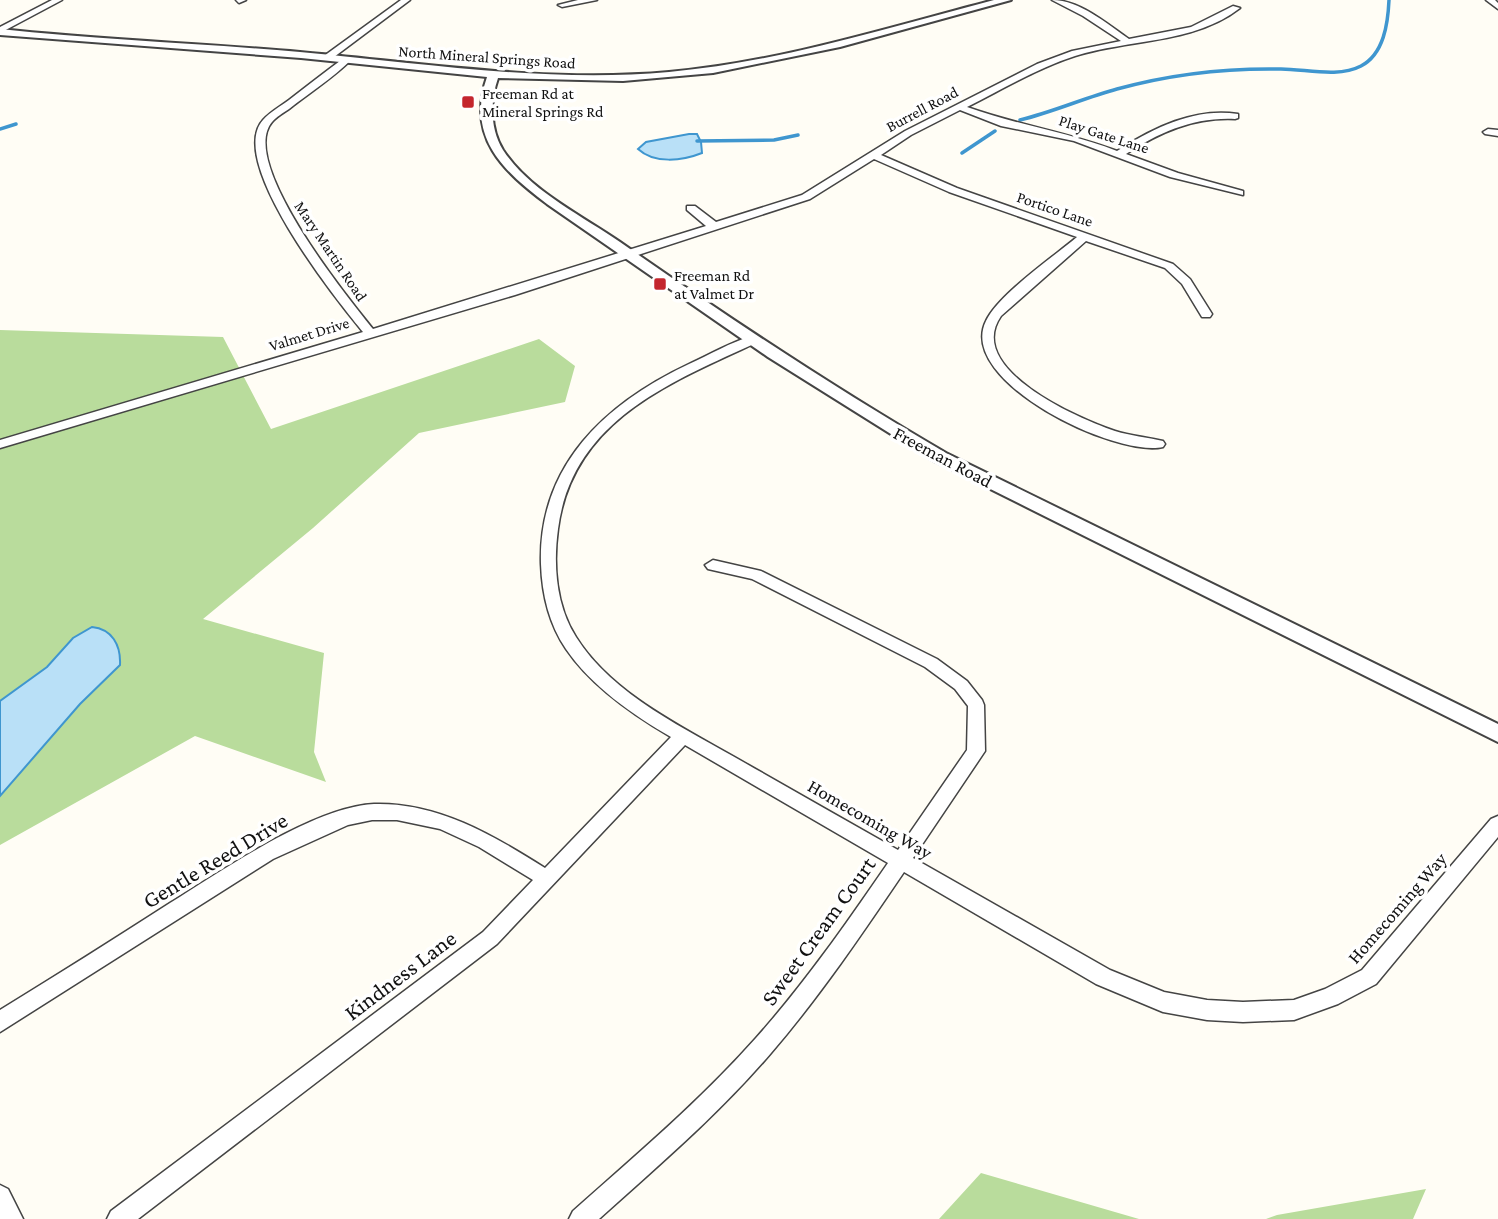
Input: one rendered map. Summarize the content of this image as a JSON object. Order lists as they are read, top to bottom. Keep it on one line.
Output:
{"streets":{"street":["North Mineral Springs Road","Burrell Road","Play Gate Lane","Portico Lane","Mary Martin Road","Valmet Drive","Freeman Road","Homecoming Way","Gentle Reed Drive","Sweet Cream Court","Kindness Lane"]},"crossings":[["North Mineral Springs Road","Mary Martin Road"],["North Mineral Springs Road","Freeman Road"],["Burrell Road","Play Gate Lane"],["Burrell Road","Portico Lane"],["Burrell Road","Valmet Drive"],["Burrell Road","Freeman Road"],["Mary Martin Road","Valmet Drive"],["Valmet Drive","Freeman Road"],["Freeman Road","Homecoming Way"],["Homecoming Way","Sweet Cream Court"],["Homecoming Way","Kindness Lane"],["Gentle Reed Drive","Kindness Lane"]],"places":{"transit":["Freeman Rd at Mineral Springs Rd","Freeman Rd at Valmet Dr"]}}
